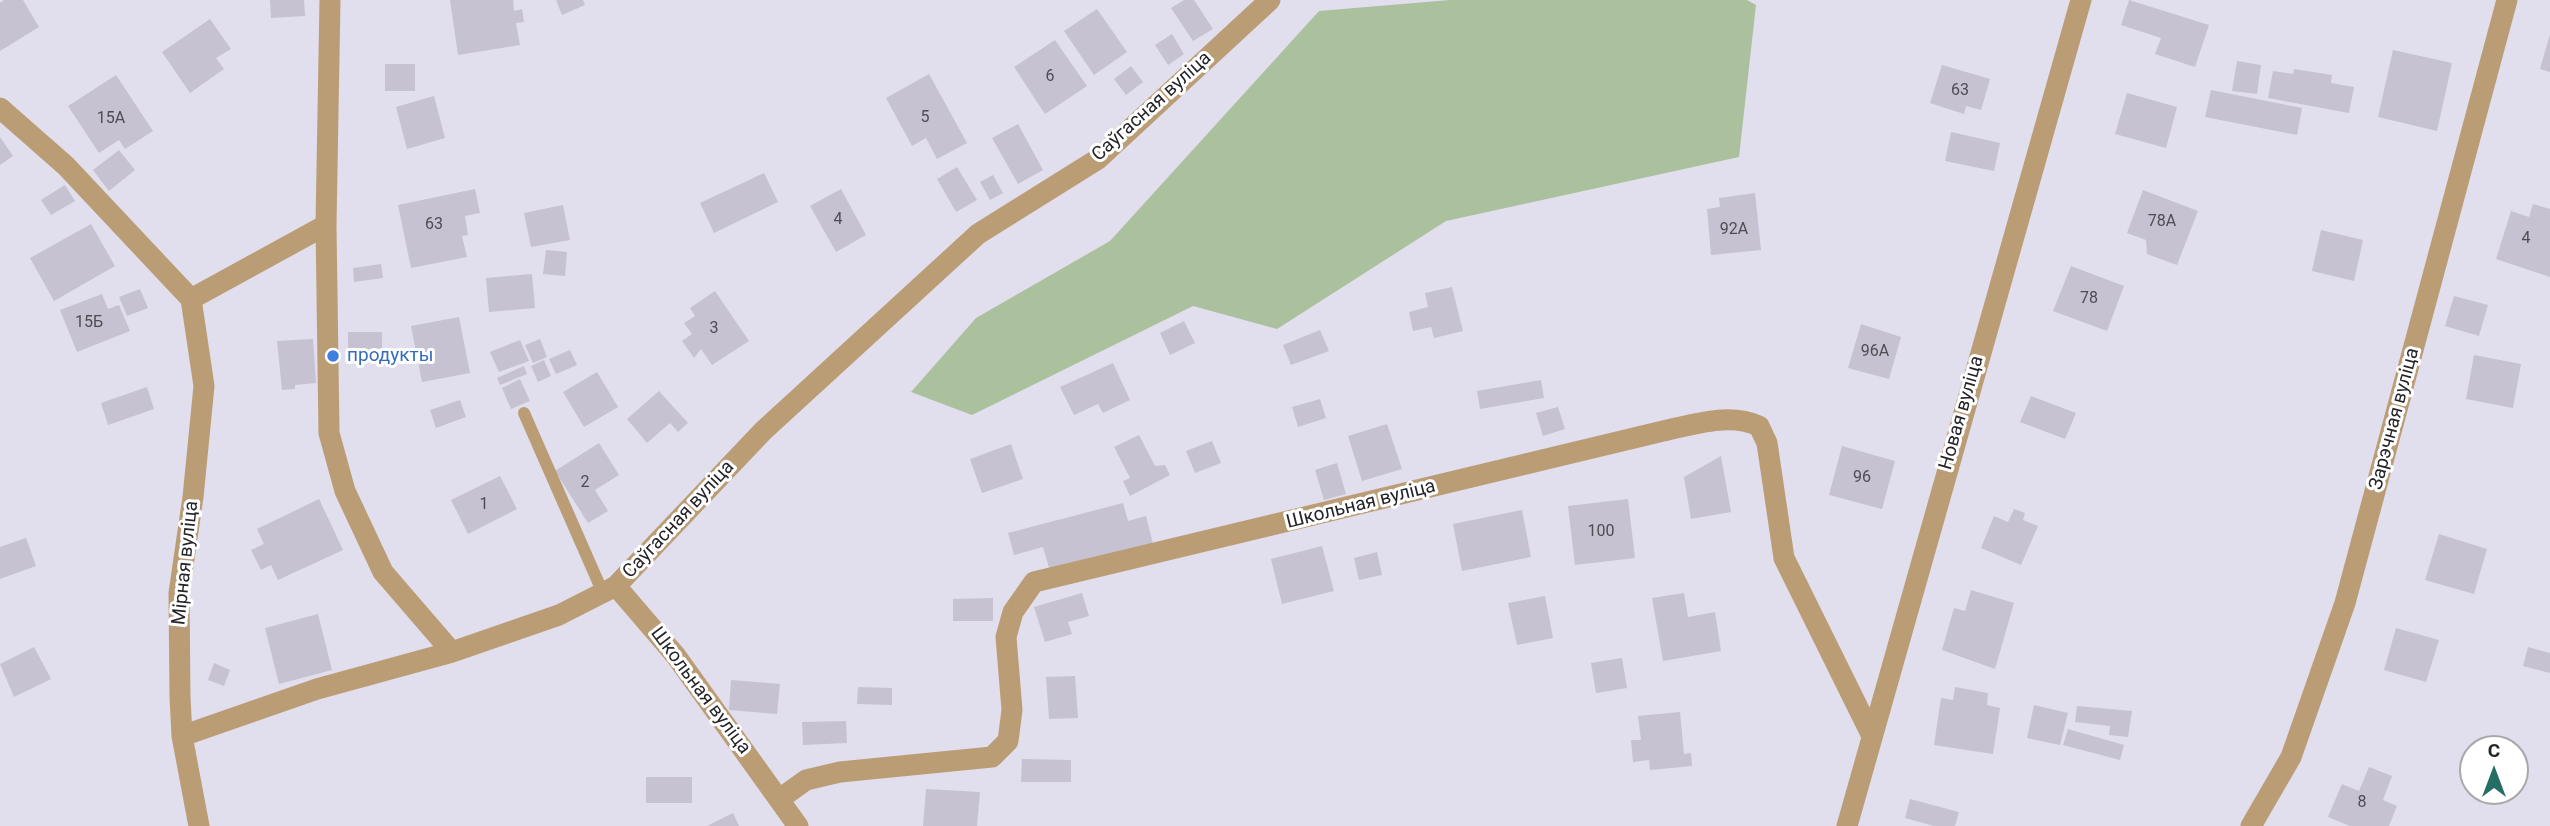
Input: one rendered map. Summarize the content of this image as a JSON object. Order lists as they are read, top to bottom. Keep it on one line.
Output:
{"streets":{"street":["Саўгасная вуліца","Новая вуліца","Зарэчная вуліца","Школьная вуліца","Мірная вуліца"]},"crossings":[["Саўгасная вуліца","Школьная вуліца"],["Саўгасная вуліца","Мірная вуліца"],["Новая вуліца","Школьная вуліца"]],"places":["продукты"],"house_numbers":["6","63","5","15А","4","78А","63","92А","4","78","15Б","3","96А","96","2","1","100","8"],"north":"top"}
